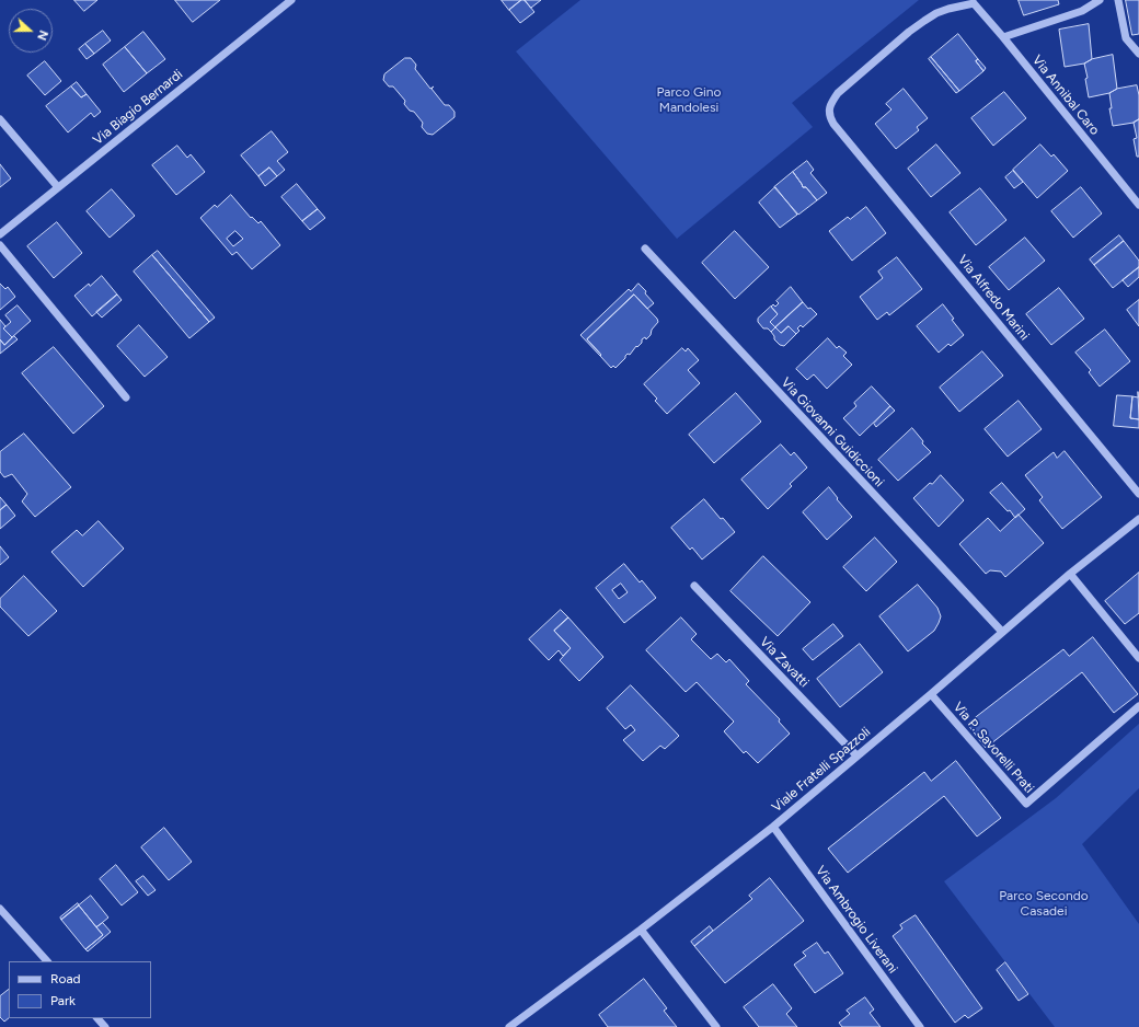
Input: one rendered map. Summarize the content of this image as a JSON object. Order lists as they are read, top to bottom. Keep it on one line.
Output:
{"streets":{"street":["Via Annibal Caro","Via Biagio Bernardi","Via Alfredo Marini","Via Giovanni Guidiccioni","Via Zavatti","Via P. Savorelli Prati","Viale Fratelli Spazzoli","Via Ambrogio Liverani"]},"crossings":[["Via Annibal Caro","Via Alfredo Marini"],["Via Giovanni Guidiccioni","Viale Fratelli Spazzoli"],["Via Zavatti","Viale Fratelli Spazzoli"],["Via P. Savorelli Prati","Viale Fratelli Spazzoli"],["Viale Fratelli Spazzoli","Via Ambrogio Liverani"]],"parks":["Parco Gino Mandolesi","Parco Secondo Casadei"],"legend":["Road","Park"],"north":"right"}
